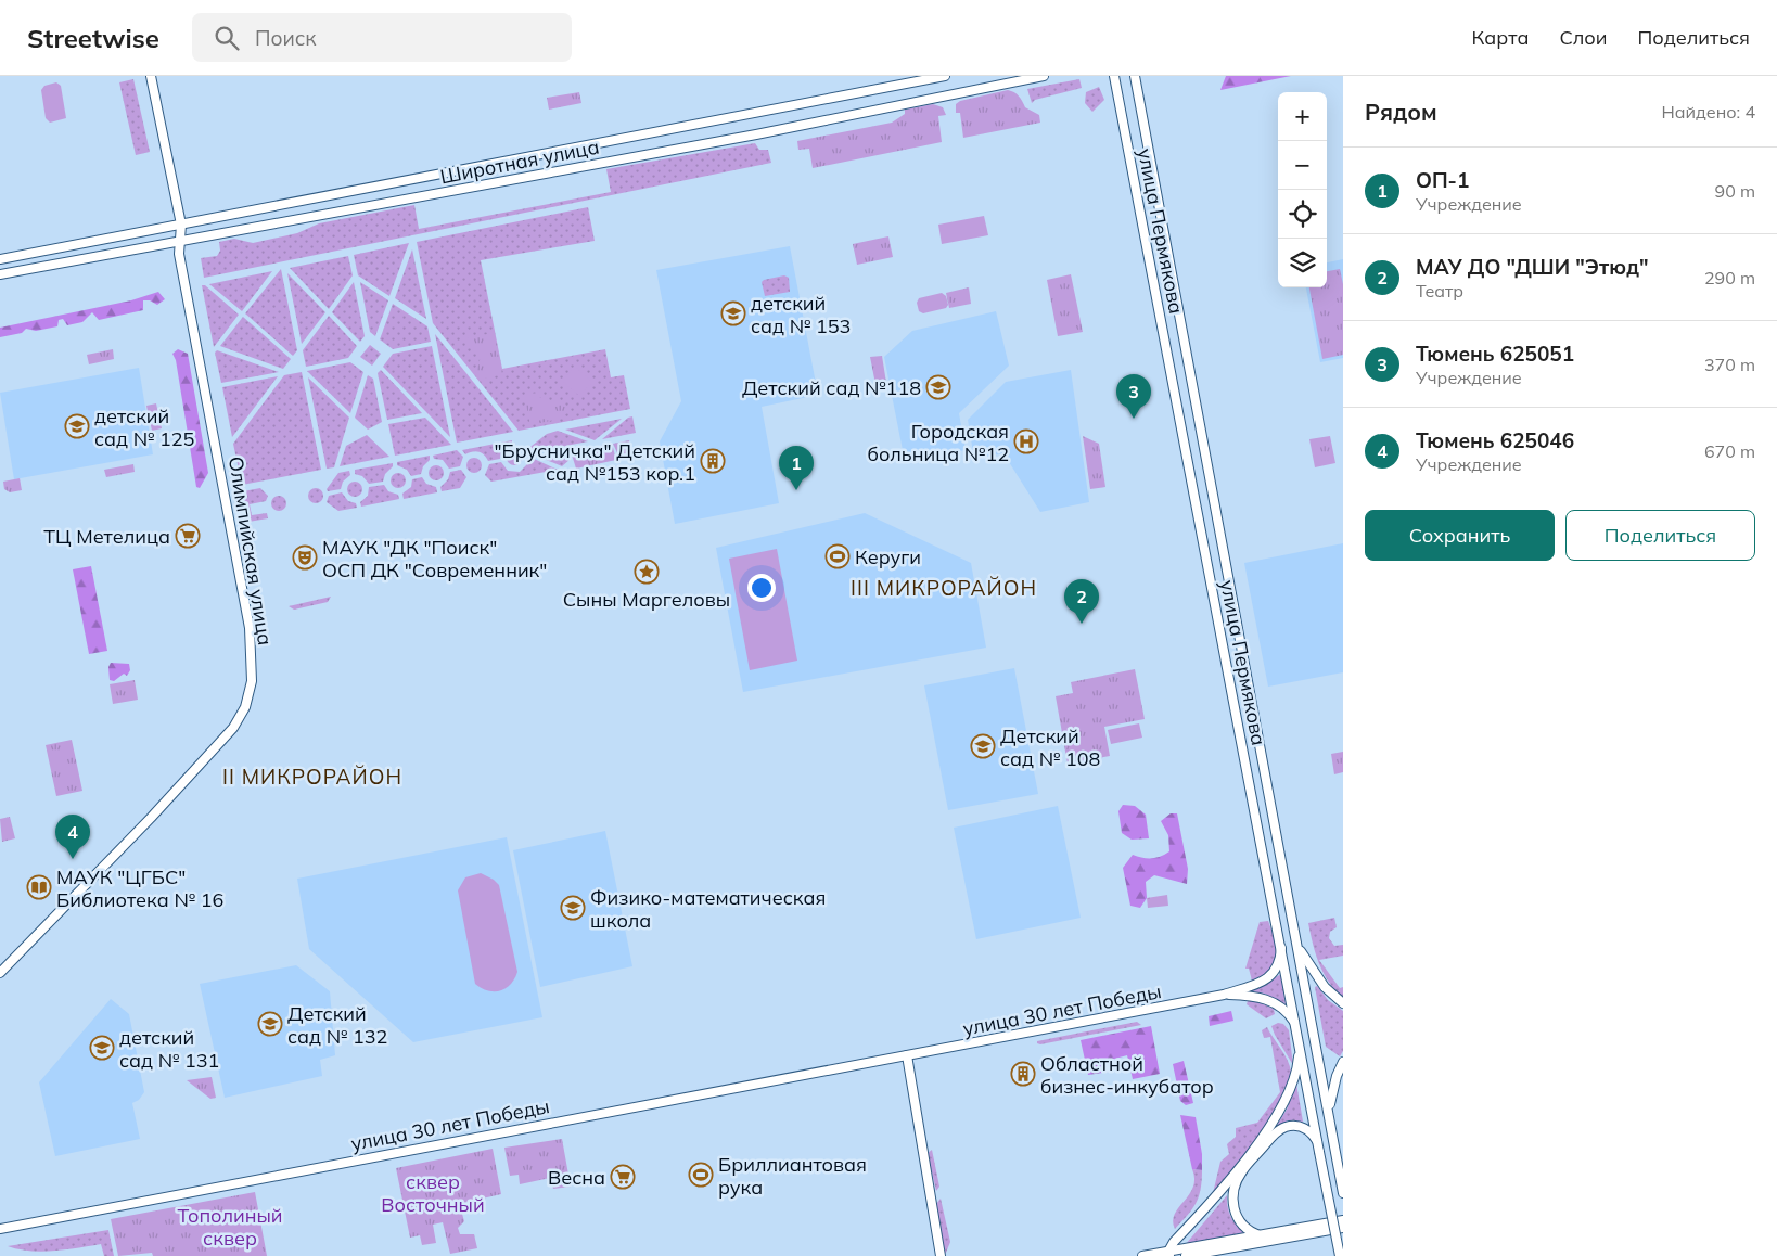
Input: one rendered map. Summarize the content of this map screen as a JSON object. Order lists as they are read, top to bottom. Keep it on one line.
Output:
{"streets":{"main road":["Широтная улица","улица Пермякова","Олимпийская улица","улица 30 лет Победы"]},"crossings":[["Широтная улица","Олимпийская улица"]],"districts":["III МИКРОРАЙОН","II МИКРОРАЙОН"],"parks":["сквер Восточный","Тополиный сквер"],"places":{"school or university":["детский сад № 153","Детский сад №118","детский сад № 125","Детский сад № 108","Физико-математическая школа","Детский сад № 132","детский сад № 131"],"hospital":["Городская больница №12"],"building":["\"Брусничка\" Детский сад №153 кор.1","Областной бизнес-инкубатор"],"supermarket":["ТЦ Метелица","Весна"],"sports":["Керуги","Бриллиантовая рука"],"theatre":["МАУК \"ДК \"Поиск\" ОСП ДК \"Современник\""],"place":["Сыны Маргеловы"],"library":["МАУК \"ЦГБС\" Библиотека № 16"]},"page":{"header":"Streetwise","search":"Поиск","nav":["Карта","Слои","Поделиться"],"heading":["Рядом","Найдено: 4"],"map_buttons":["+","−"],"list":[{"mark":"1","name":"ОП-1","note":"Учреждение","value":"90 m"},{"mark":"2","name":"МАУ ДО \"ДШИ \"Этюд\"","note":"Театр","value":"290 m"},{"mark":"3","name":"Тюмень 625051","note":"Учреждение","value":"370 m"},{"mark":"4","name":"Тюмень 625046","note":"Учреждение","value":"670 m"}],"pins":["3","1","2","4"],"buttons":["Сохранить","Поделиться"]}}
